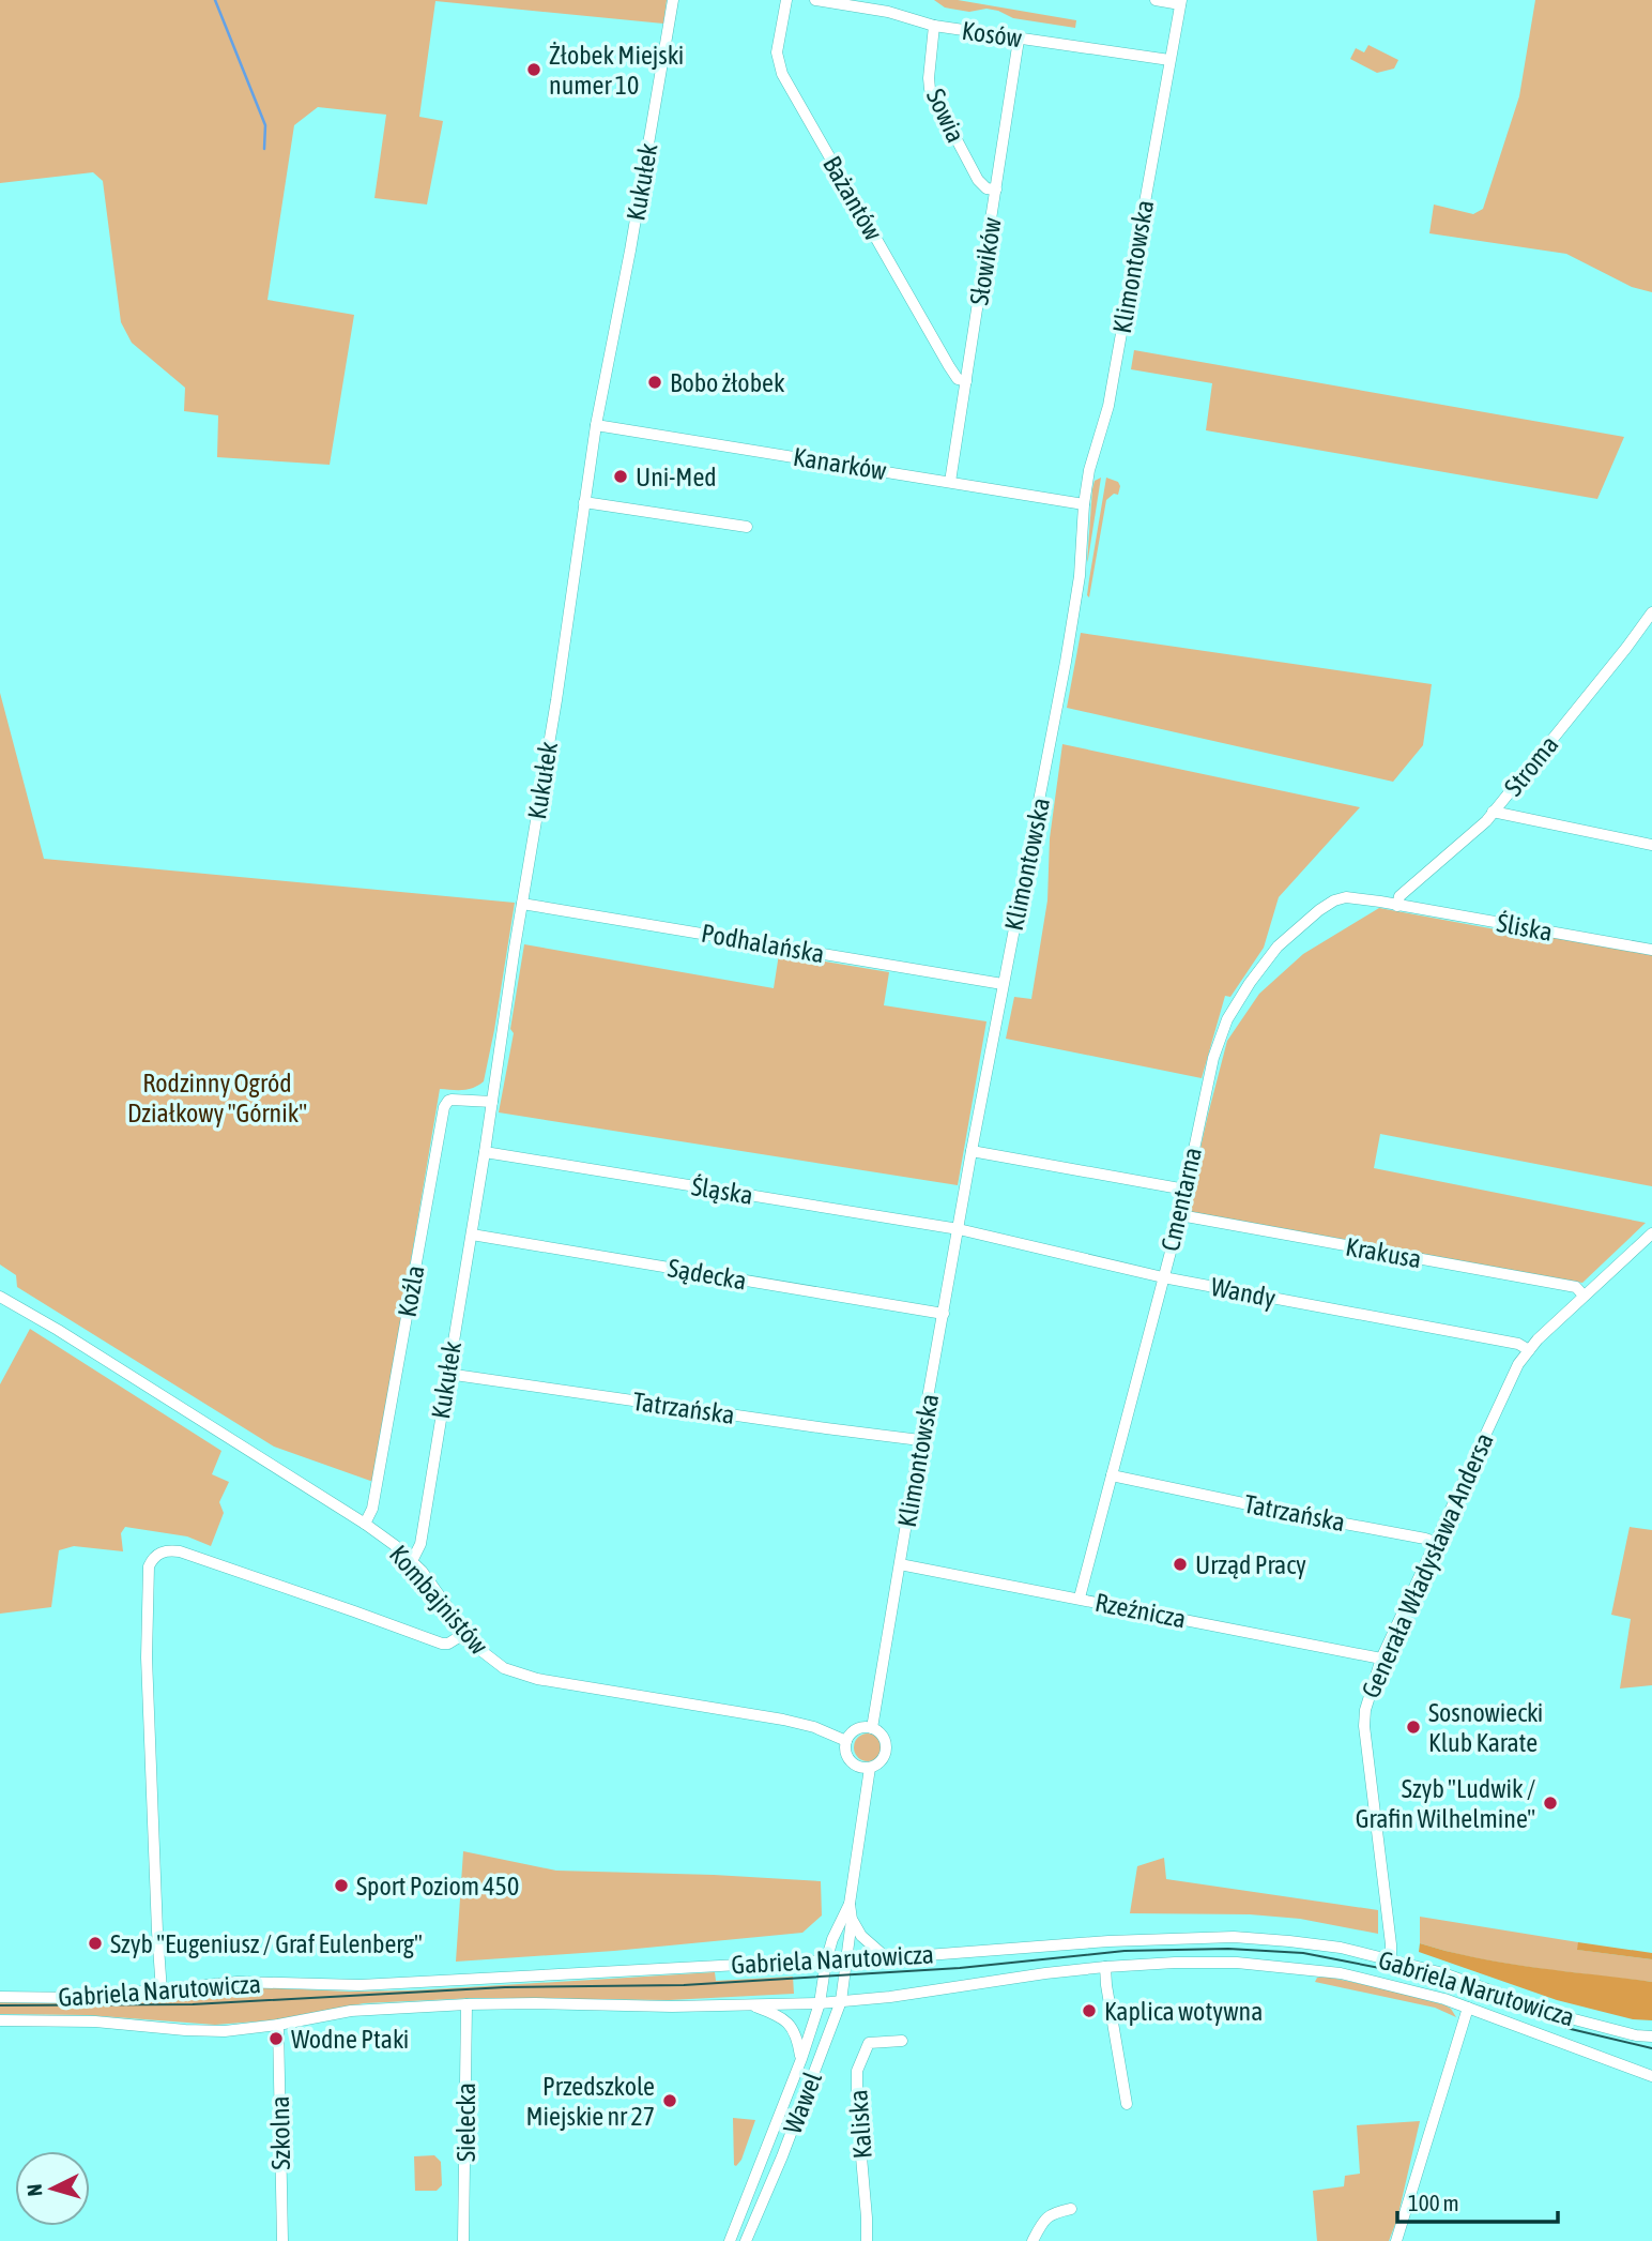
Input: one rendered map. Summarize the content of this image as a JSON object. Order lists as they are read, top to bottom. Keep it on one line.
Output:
{"streets":{"street":["Kosów","Sowia","Kukułek","Bażantów","Słowików","Klimontowska","Kanarków","Stroma","Śliska","Podhalańska","Śląska","Cmentarna","Krakusa","Sądecka","Koźla","Wandy","Tatrzańska","Generała Władysława Andersa","Kombajnistów","Rzeźnicza","Gabriela Narutowicza","Wawel","Sielecka","Kaliska","Szkolna"]},"crossings":[["Kosów","Sowia"],["Kosów","Słowików"],["Kosów","Klimontowska"],["Sowia","Słowików"],["Kukułek","Kanarków"],["Kukułek","Podhalańska"],["Kukułek","Śląska"],["Kukułek","Sądecka"],["Kukułek","Koźla"],["Kukułek","Tatrzańska"],["Kukułek","Kombajnistów"],["Bażantów","Słowików"],["Słowików","Kanarków"],["Klimontowska","Kanarków"],["Klimontowska","Podhalańska"],["Klimontowska","Śląska"],["Klimontowska","Sądecka"],["Klimontowska","Wandy"],["Klimontowska","Tatrzańska"],["Klimontowska","Kombajnistów"],["Klimontowska","Rzeźnicza"],["Stroma","Śliska"],["Stroma","Cmentarna"],["Śliska","Cmentarna"],["Śląska","Wandy"],["Cmentarna","Krakusa"],["Cmentarna","Wandy"],["Cmentarna","Tatrzańska"],["Cmentarna","Rzeźnicza"],["Krakusa","Generała Władysława Andersa"],["Koźla","Kombajnistów"],["Wandy","Generała Władysława Andersa"],["Tatrzańska","Generała Władysława Andersa"],["Generała Władysława Andersa","Rzeźnicza"],["Generała Władysława Andersa","Gabriela Narutowicza"],["Gabriela Narutowicza","Wawel"],["Gabriela Narutowicza","Sielecka"],["Gabriela Narutowicza","Szkolna"]],"parks":["Rodzinny Ogród Działkowy \"Górnik\""],"places":["Żłobek Miejski numer 10","Bobo żłobek","Uni-Med","Urząd Pracy","Sosnowiecki Klub Karate","Szyb \"Ludwik / Grafin Wilhelmine\"","Sport Poziom 450","Szyb \"Eugeniusz / Graf Eulenberg\"","Kaplica wotywna","Wodne Ptaki","Przedszkole Miejskie nr 27"],"scale_bar":"100 m","north":"left"}
